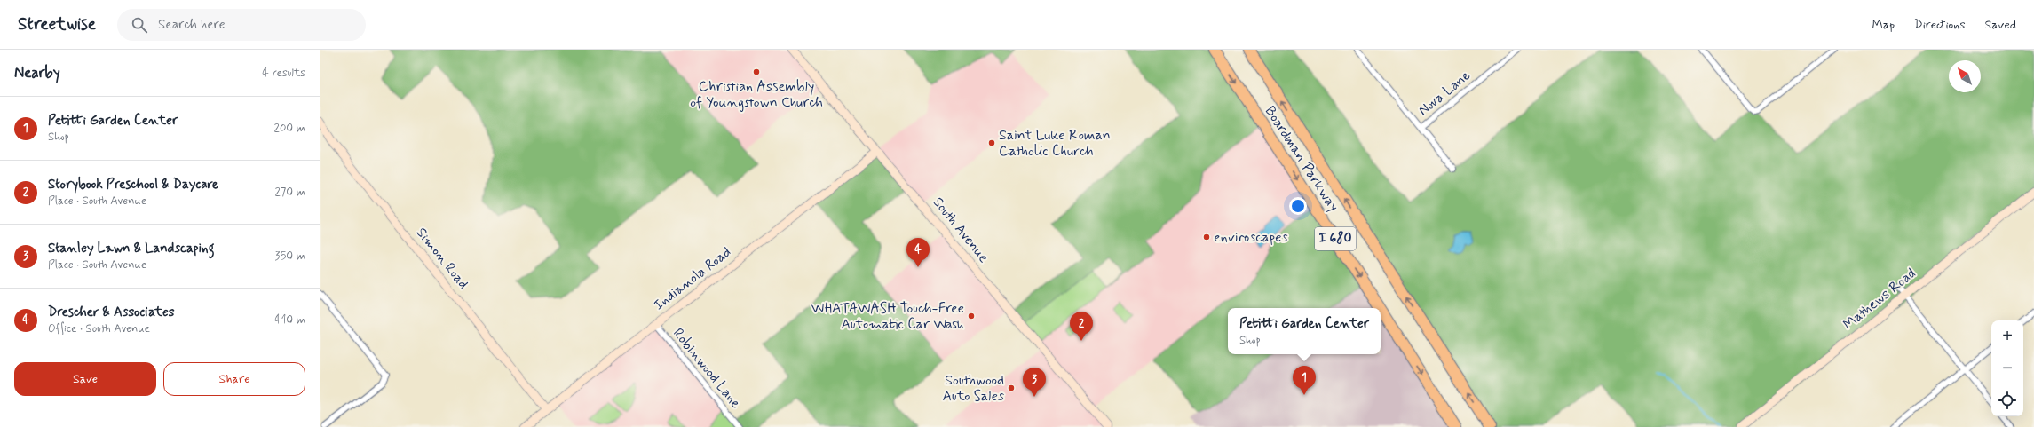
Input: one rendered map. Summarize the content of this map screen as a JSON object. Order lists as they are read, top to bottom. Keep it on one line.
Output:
{"streets":{"highway":["Boardman Parkway","I 680"],"street":["Nova Lane","South Avenue","Simon Road","Indianola Road","Mathews Road","Robinwood Lane"]},"crossings":[["South Avenue","Indianola Road"],["Simon Road","Indianola Road"],["Indianola Road","Robinwood Lane"]],"places":["Christian Assembly of Youngstown Church","Saint Luke Roman Catholic Church","enviroscapes","WHATAWASH Touch-Free Automatic Car Wash","Southwood Auto Sales"],"north":"top left","page":{"header":"Streetwise","search":"Search here","nav":["Map","Directions","Saved"],"heading":["Nearby","4 results"],"list":[{"mark":"1","name":"Petitti Garden Center","note":"Shop","value":"200 m"},{"mark":"2","name":"Storybook Preschool & Daycare","note":"Place · South Avenue","value":"270 m"},{"mark":"3","name":"Stanley Lawn & Landscaping","note":"Place · South Avenue","value":"350 m"},{"mark":"4","name":"Drescher & Associates","note":"Office · South Avenue","value":"410 m"}],"pins":["4","2","1","3"],"popup":["Petitti Garden Center","Shop"],"map_buttons":["+","−"],"buttons":["Save","Share"]}}
